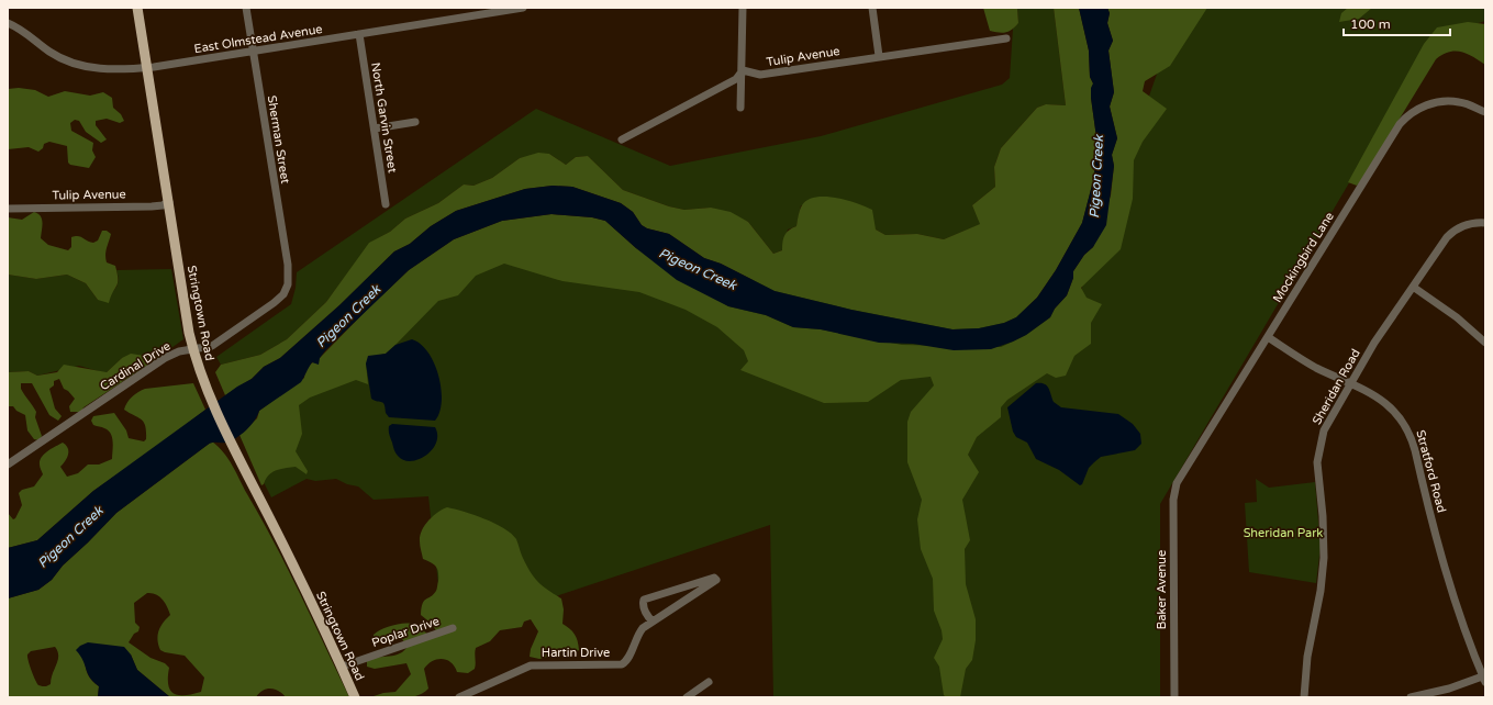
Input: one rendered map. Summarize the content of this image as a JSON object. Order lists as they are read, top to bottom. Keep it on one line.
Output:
{"streets":{"main road":["Stringtown Road"],"street":["East Olmstead Avenue","Tulip Avenue","North Garvin Street","Sherman Street","Mockingbird Lane","Cardinal Drive","Sheridan Road","Stratford Road","Baker Avenue","Poplar Drive","Hartin Drive"]},"crossings":[["East Olmstead Avenue","North Garvin Street"],["East Olmstead Avenue","Sherman Street"],["East Olmstead Avenue","Stringtown Road"],["Tulip Avenue","Stringtown Road"],["Sherman Street","Cardinal Drive"],["Mockingbird Lane","Stratford Road"],["Mockingbird Lane","Baker Avenue"],["Stringtown Road","Cardinal Drive"],["Stringtown Road","Poplar Drive"],["Sheridan Road","Stratford Road"]],"water":["Pigeon Creek"],"parks":["Sheridan Park"],"scale_bar":"100 m"}
